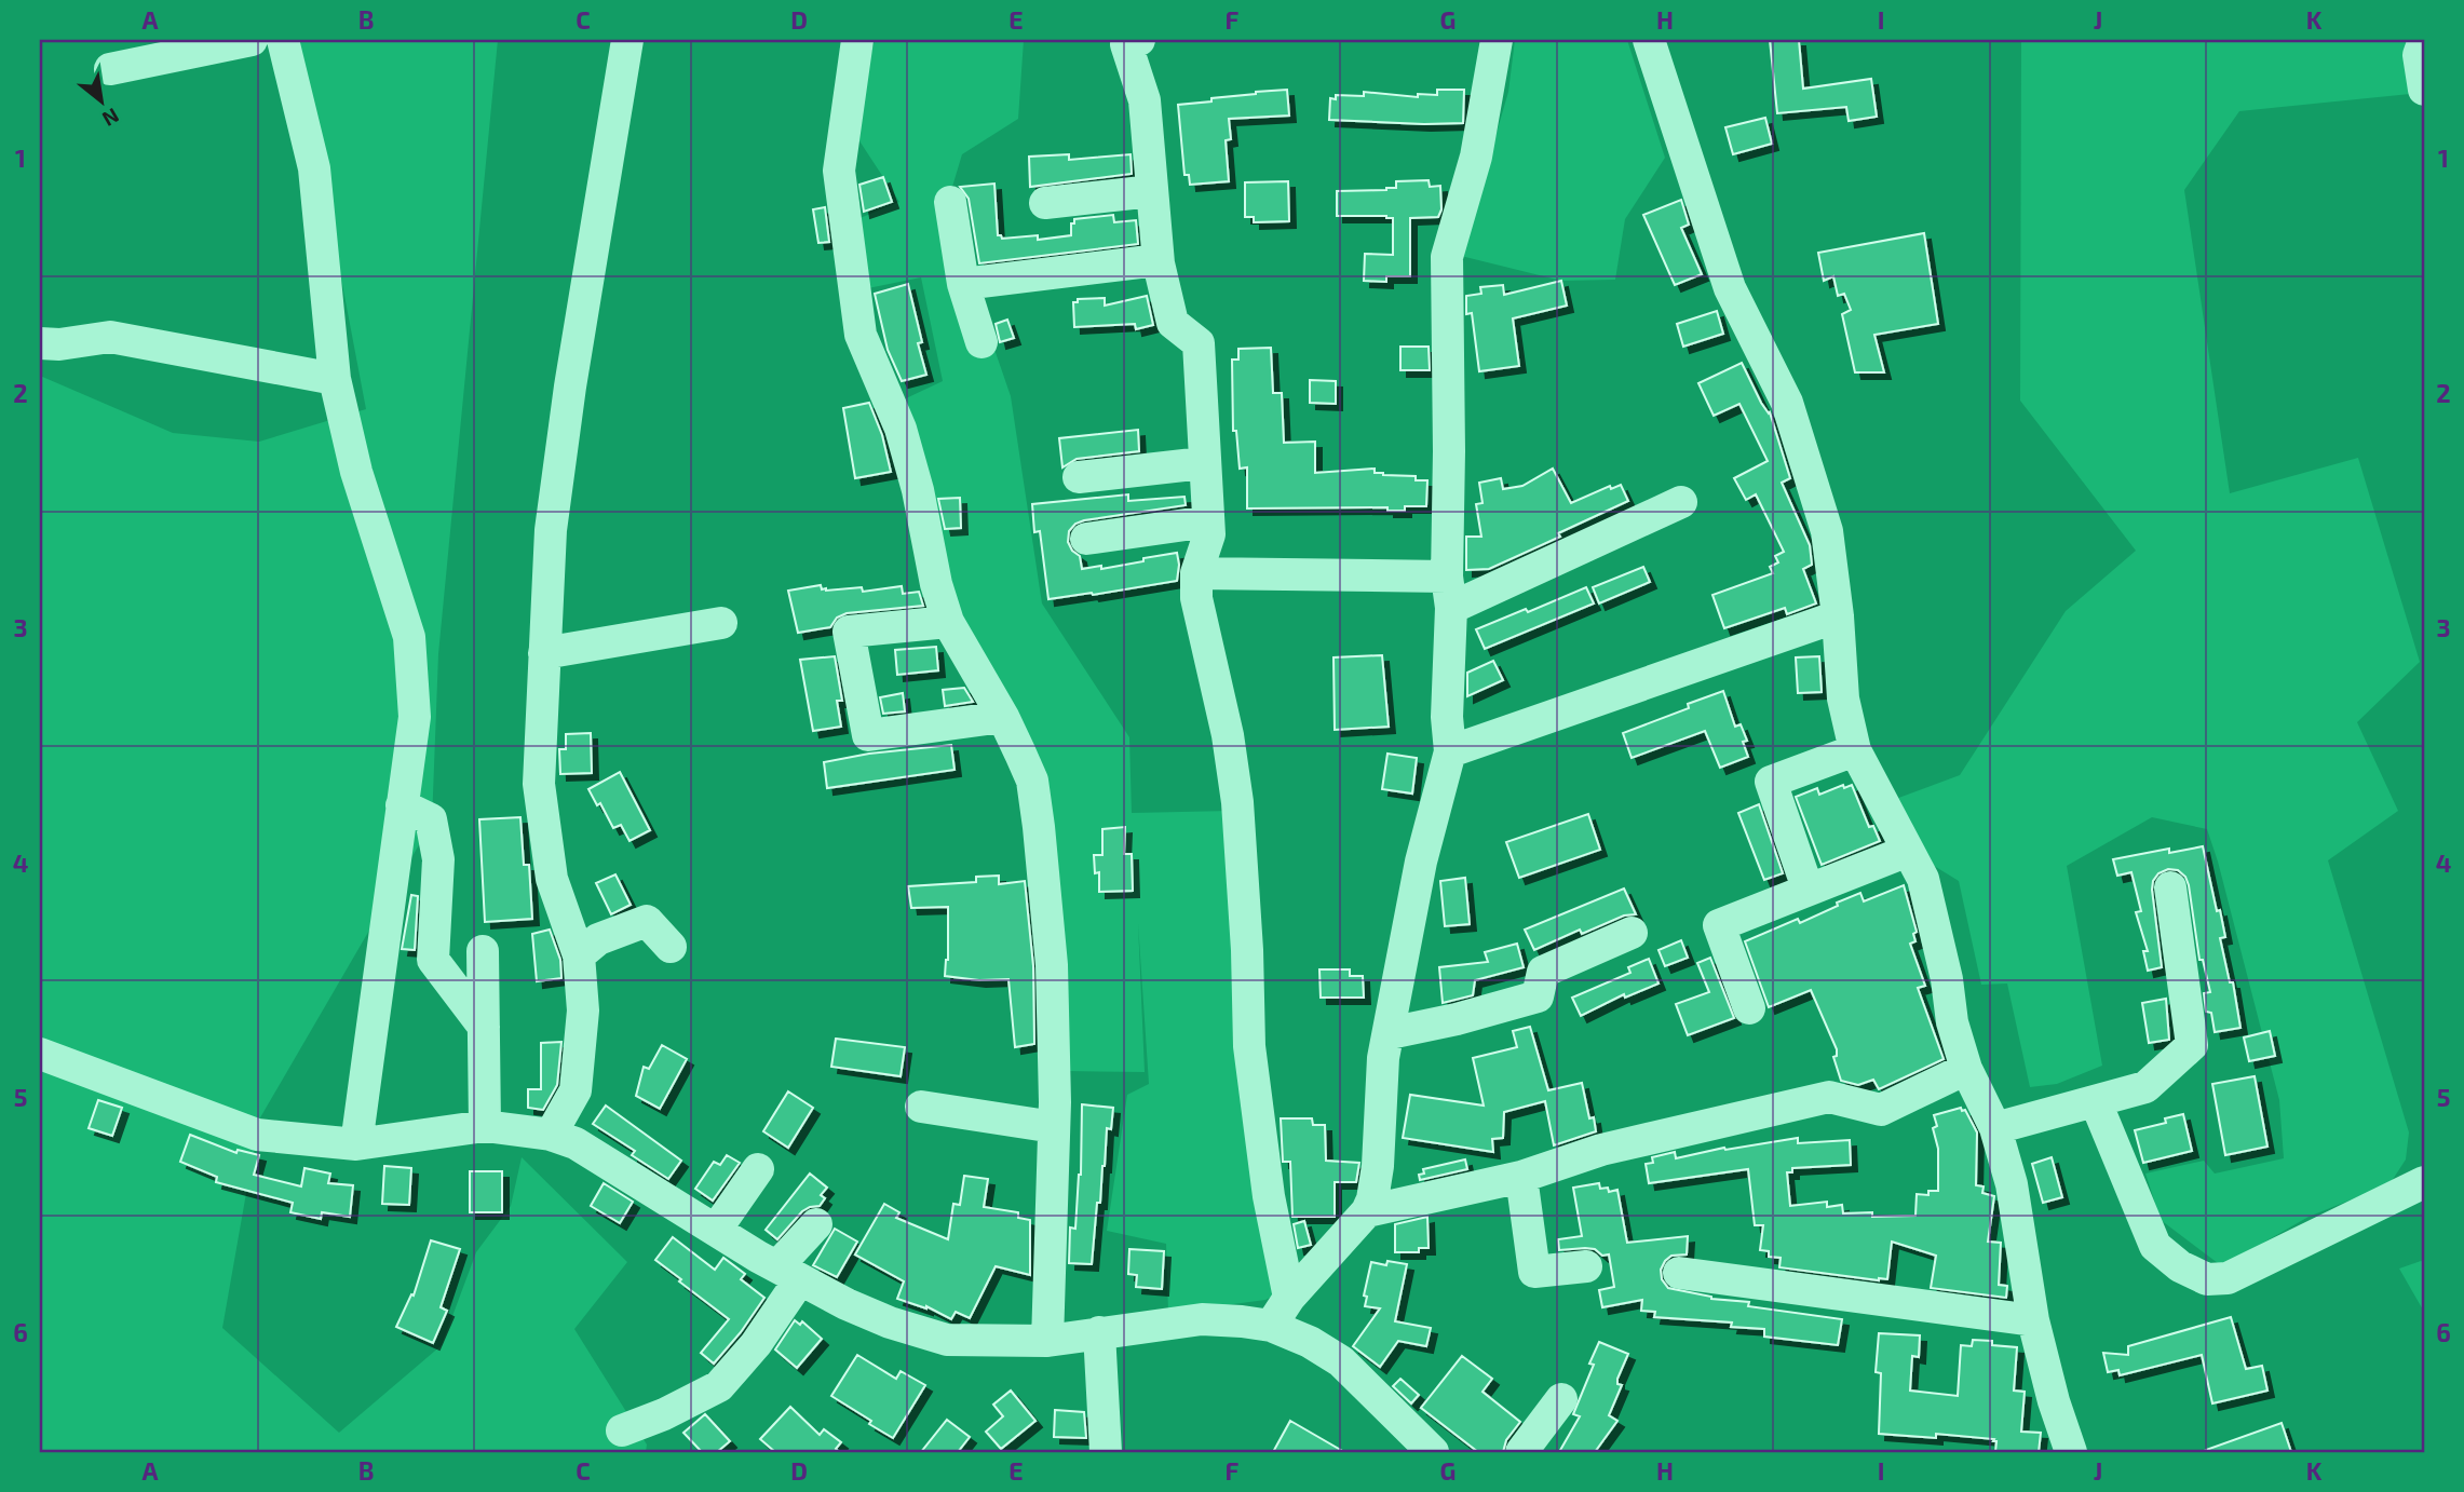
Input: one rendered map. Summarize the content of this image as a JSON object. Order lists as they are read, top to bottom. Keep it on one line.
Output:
{"north":"bottom right","grid":{"columns":["A","B","C","D","E","F","G","H","I","J","K"],"rows":["1","2","3","4","5","6"]}}
